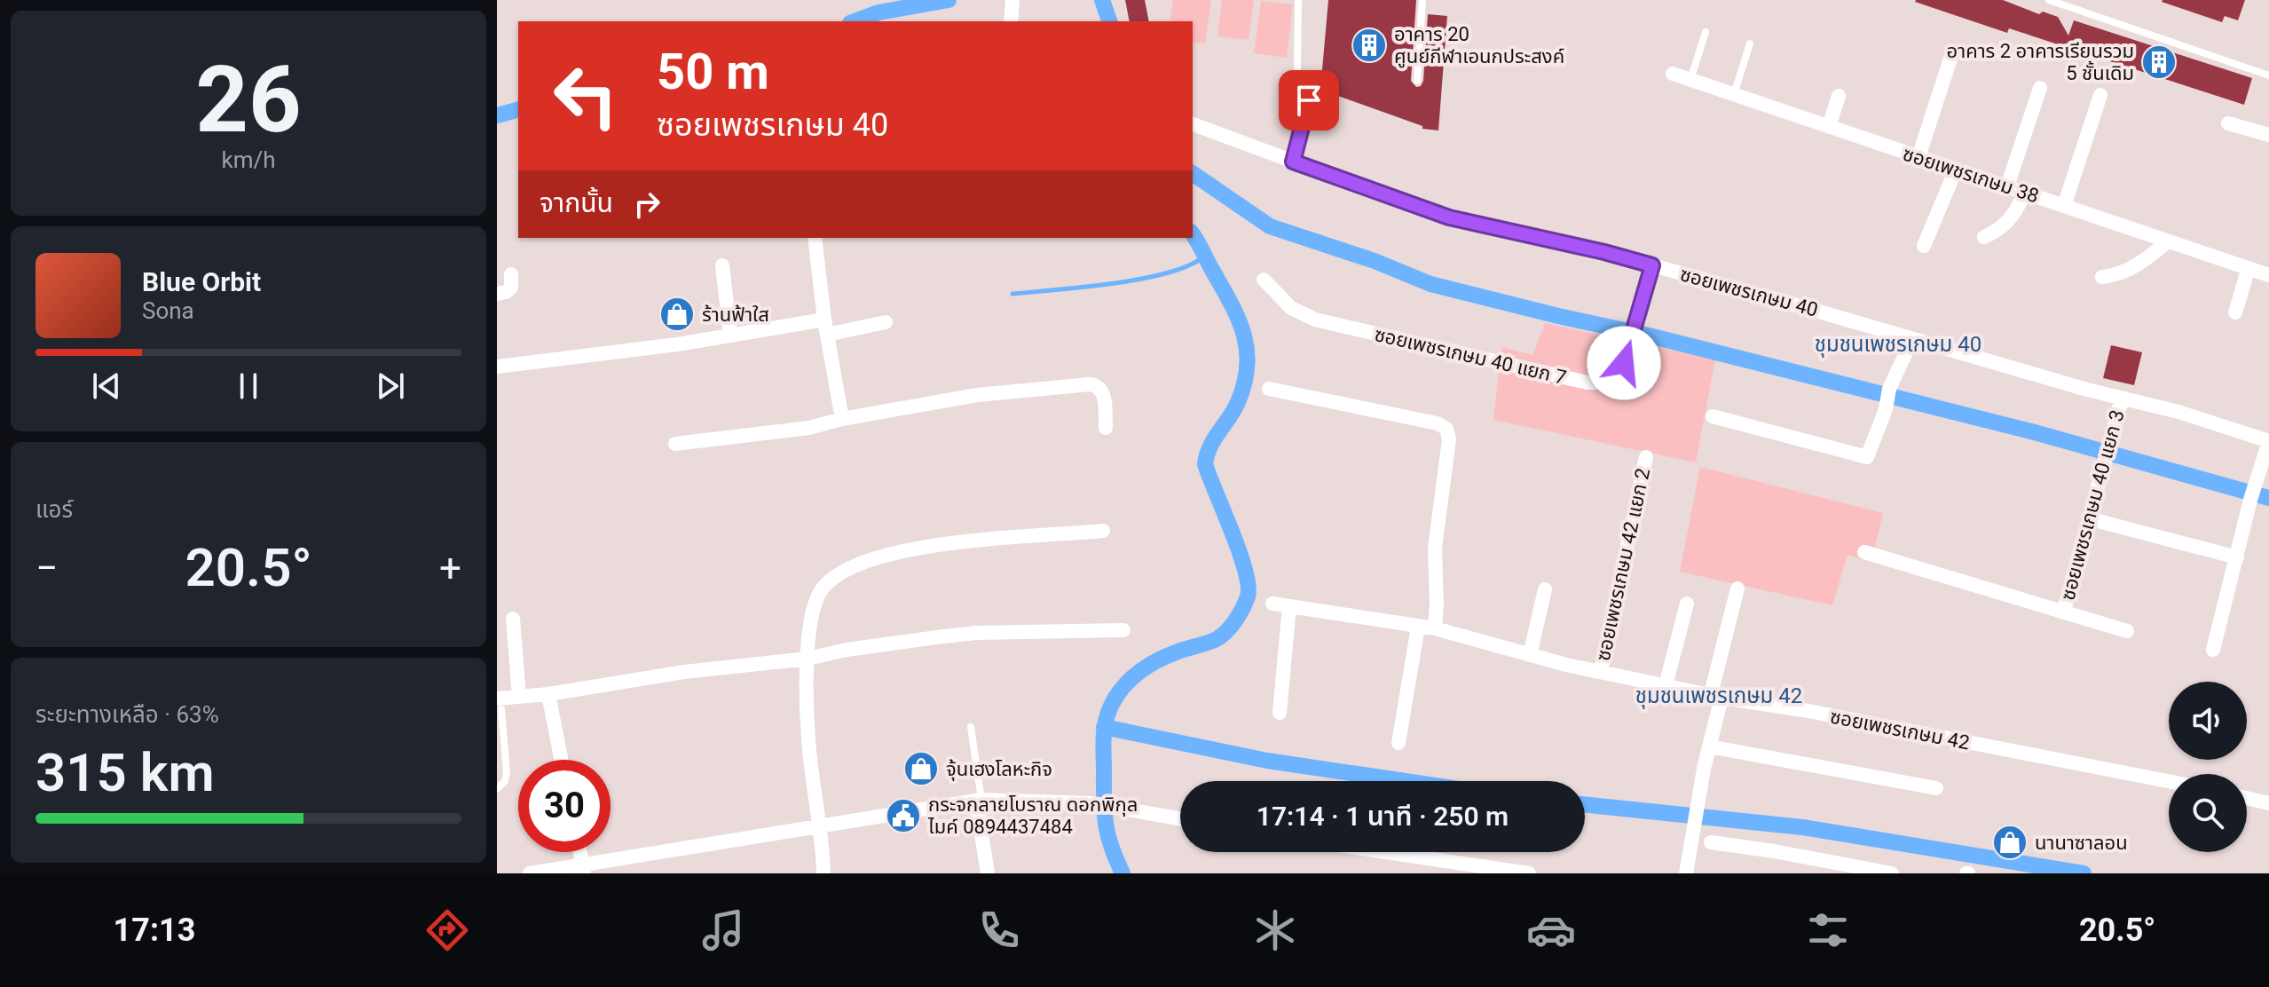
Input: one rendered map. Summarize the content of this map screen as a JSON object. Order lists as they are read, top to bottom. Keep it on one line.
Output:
{"streets":{"street":["ซอยเพชรเกษม 38","ซอยเพชรเกษม 40","ซอยเพชรเกษม 40 แยก 7","ซอยเพชรเกษม 40 แยก 3","ซอยเพชรเกษม 42 แยก 2","ซอยเพชรเกษม 42"]},"crossings":[["ซอยเพชรเกษม 40","ซอยเพชรเกษม 40 แยก 7"],["ซอยเพชรเกษม 40","ซอยเพชรเกษม 40 แยก 3"],["ซอยเพชรเกษม 42 แยก 2","ซอยเพชรเกษม 42"]],"districts":["ชุมชนเพชรเกษม 40","ชุมชนเพชรเกษม 42"],"places":{"building":["อาคาร 20 ศูนย์กีฬาเอนกประสงค์","อาคาร 2 อาคารเรียนรวม 5 ชั้นเดิม"],"shop":["ร้านฟ้าใส","จุ้นเฮงโลหะกิจ","นานาซาลอน"],"public building":["กระจกลายโบราณ ดอกพิกุล ไมค์ 0894437484"]},"page":{"tile":[["26","km/h"],"แอร์",["ระยะทางเหลือ · 63%","315 km"]],"turn":["50 m","ซอยเพชรเกษม 40"],"then":"จากนั้น","song":["Blue Orbit","Sona"],"heat":["−","20.5°","+"],"limit":"30","trip":"17:14 · 1 นาที · 250 m","tabs":["17:13","20.5°"]}}
